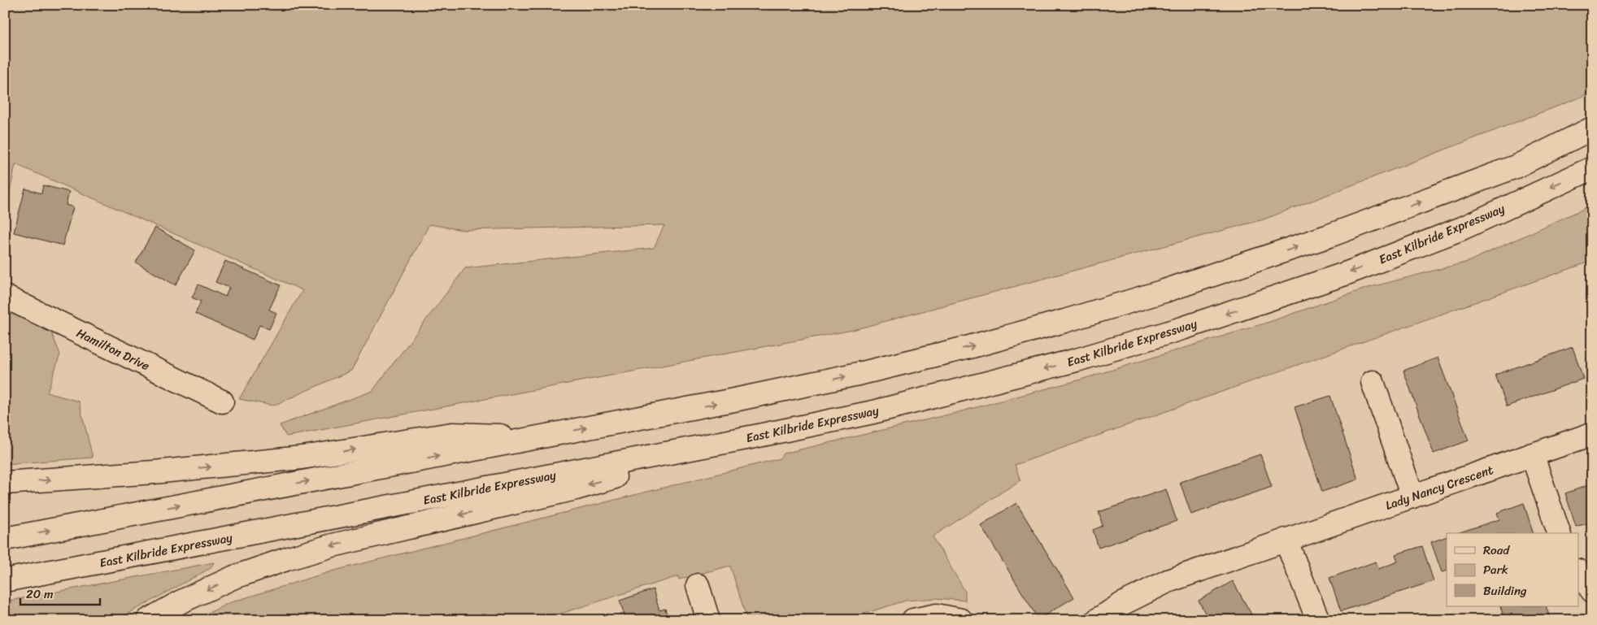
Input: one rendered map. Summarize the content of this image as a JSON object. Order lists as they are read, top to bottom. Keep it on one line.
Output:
{"streets":{"main road":["East Kilbride Expressway","Hamilton Drive","Lady Nancy Crescent"]},"legend":["Road","Park","Building"],"scale_bar":"20 m"}
